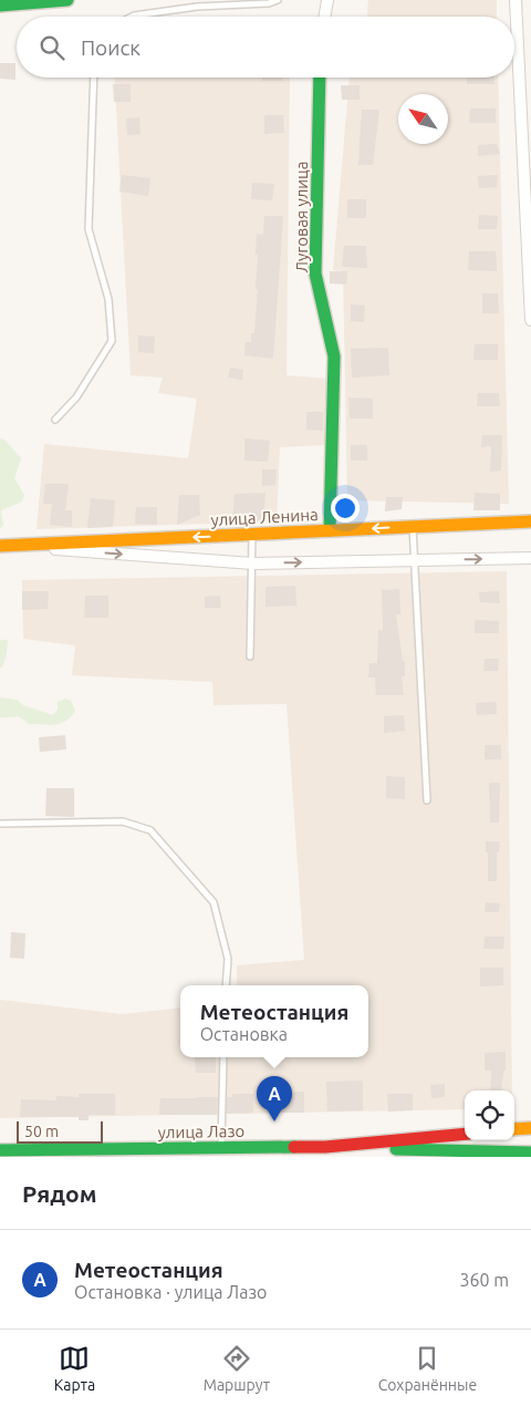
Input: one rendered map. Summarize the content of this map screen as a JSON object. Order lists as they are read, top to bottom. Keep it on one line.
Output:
{"streets":{"main road":["Луговая улица","улица Ленина","улица Лазо"]},"crossings":[["Луговая улица","улица Ленина"]],"one_way":["улица Ленина"],"scale_bar":"50 m","north":"top left","page":{"search":"Поиск","popup":["Метеостанция","Остановка"],"pins":"A","scale":"50 m","heading":"Рядом","list":[{"mark":"A","name":"Метеостанция","note":"Остановка · улица Лазо","value":"360 m"}],"nav":["Карта","Маршрут","Сохранённые"]}}
